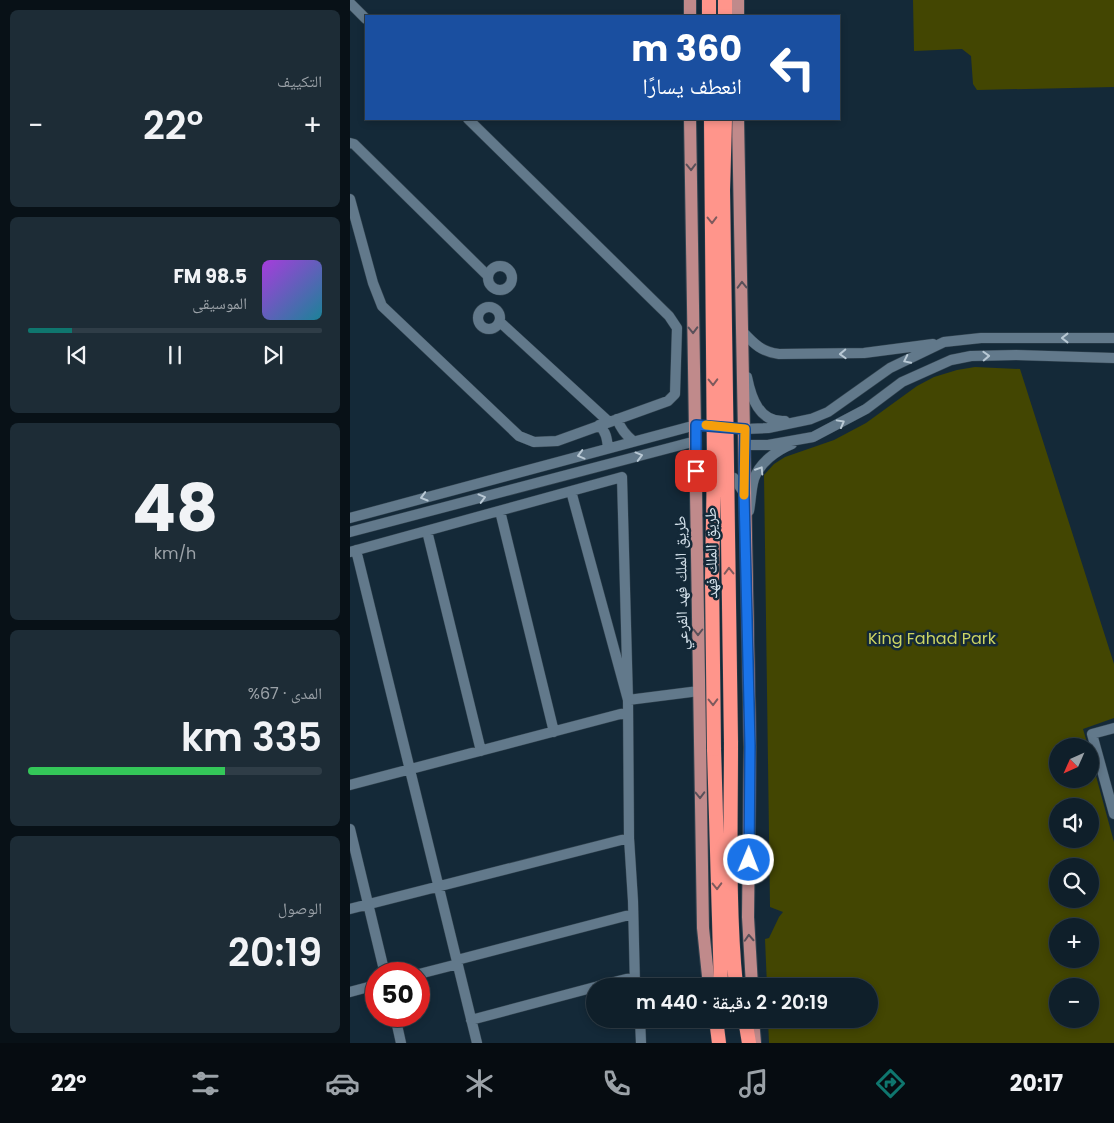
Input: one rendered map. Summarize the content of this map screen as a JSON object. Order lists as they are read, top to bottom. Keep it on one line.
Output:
{"streets":{"highway":["طريق الملك فهد"],"main road":["طريق الملك فهد الفرعي"]},"parks":["King Fahad Park"],"north":"bottom left","page":{"tile":["التكييف",["48","km/h"],["المدى · 67%","335 km"],["الوصول","20:19"]],"turn":["360 m","انعطف يسارًا"],"heat":["−","22°","+"],"song":["98.5 FM","الموسيقى"],"map_buttons":["+","−"],"limit":"50","trip":"20:19 · 2 دقيقة · 440 m","tabs":["20:17","22°"]}}
